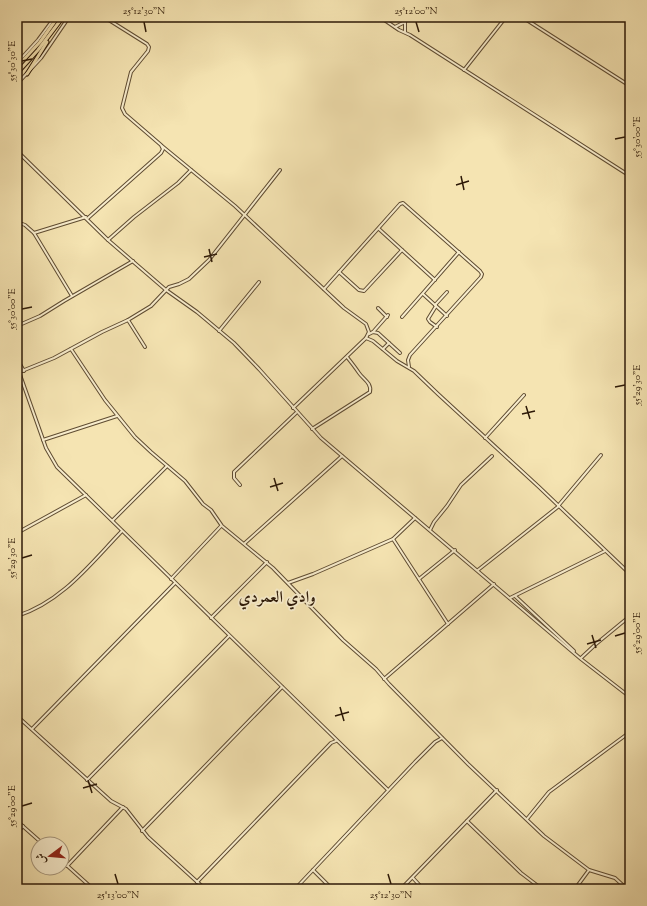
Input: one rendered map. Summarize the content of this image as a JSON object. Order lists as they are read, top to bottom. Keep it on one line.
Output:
{"districts":["وادي العمردي"],"north":"left","coordinates":["25°12'30\"N","25°12'00\"N","55°30'30\"E","55°30'00\"E","55°29'30\"E","55°29'00\"E","25°13'00\"N"]}
